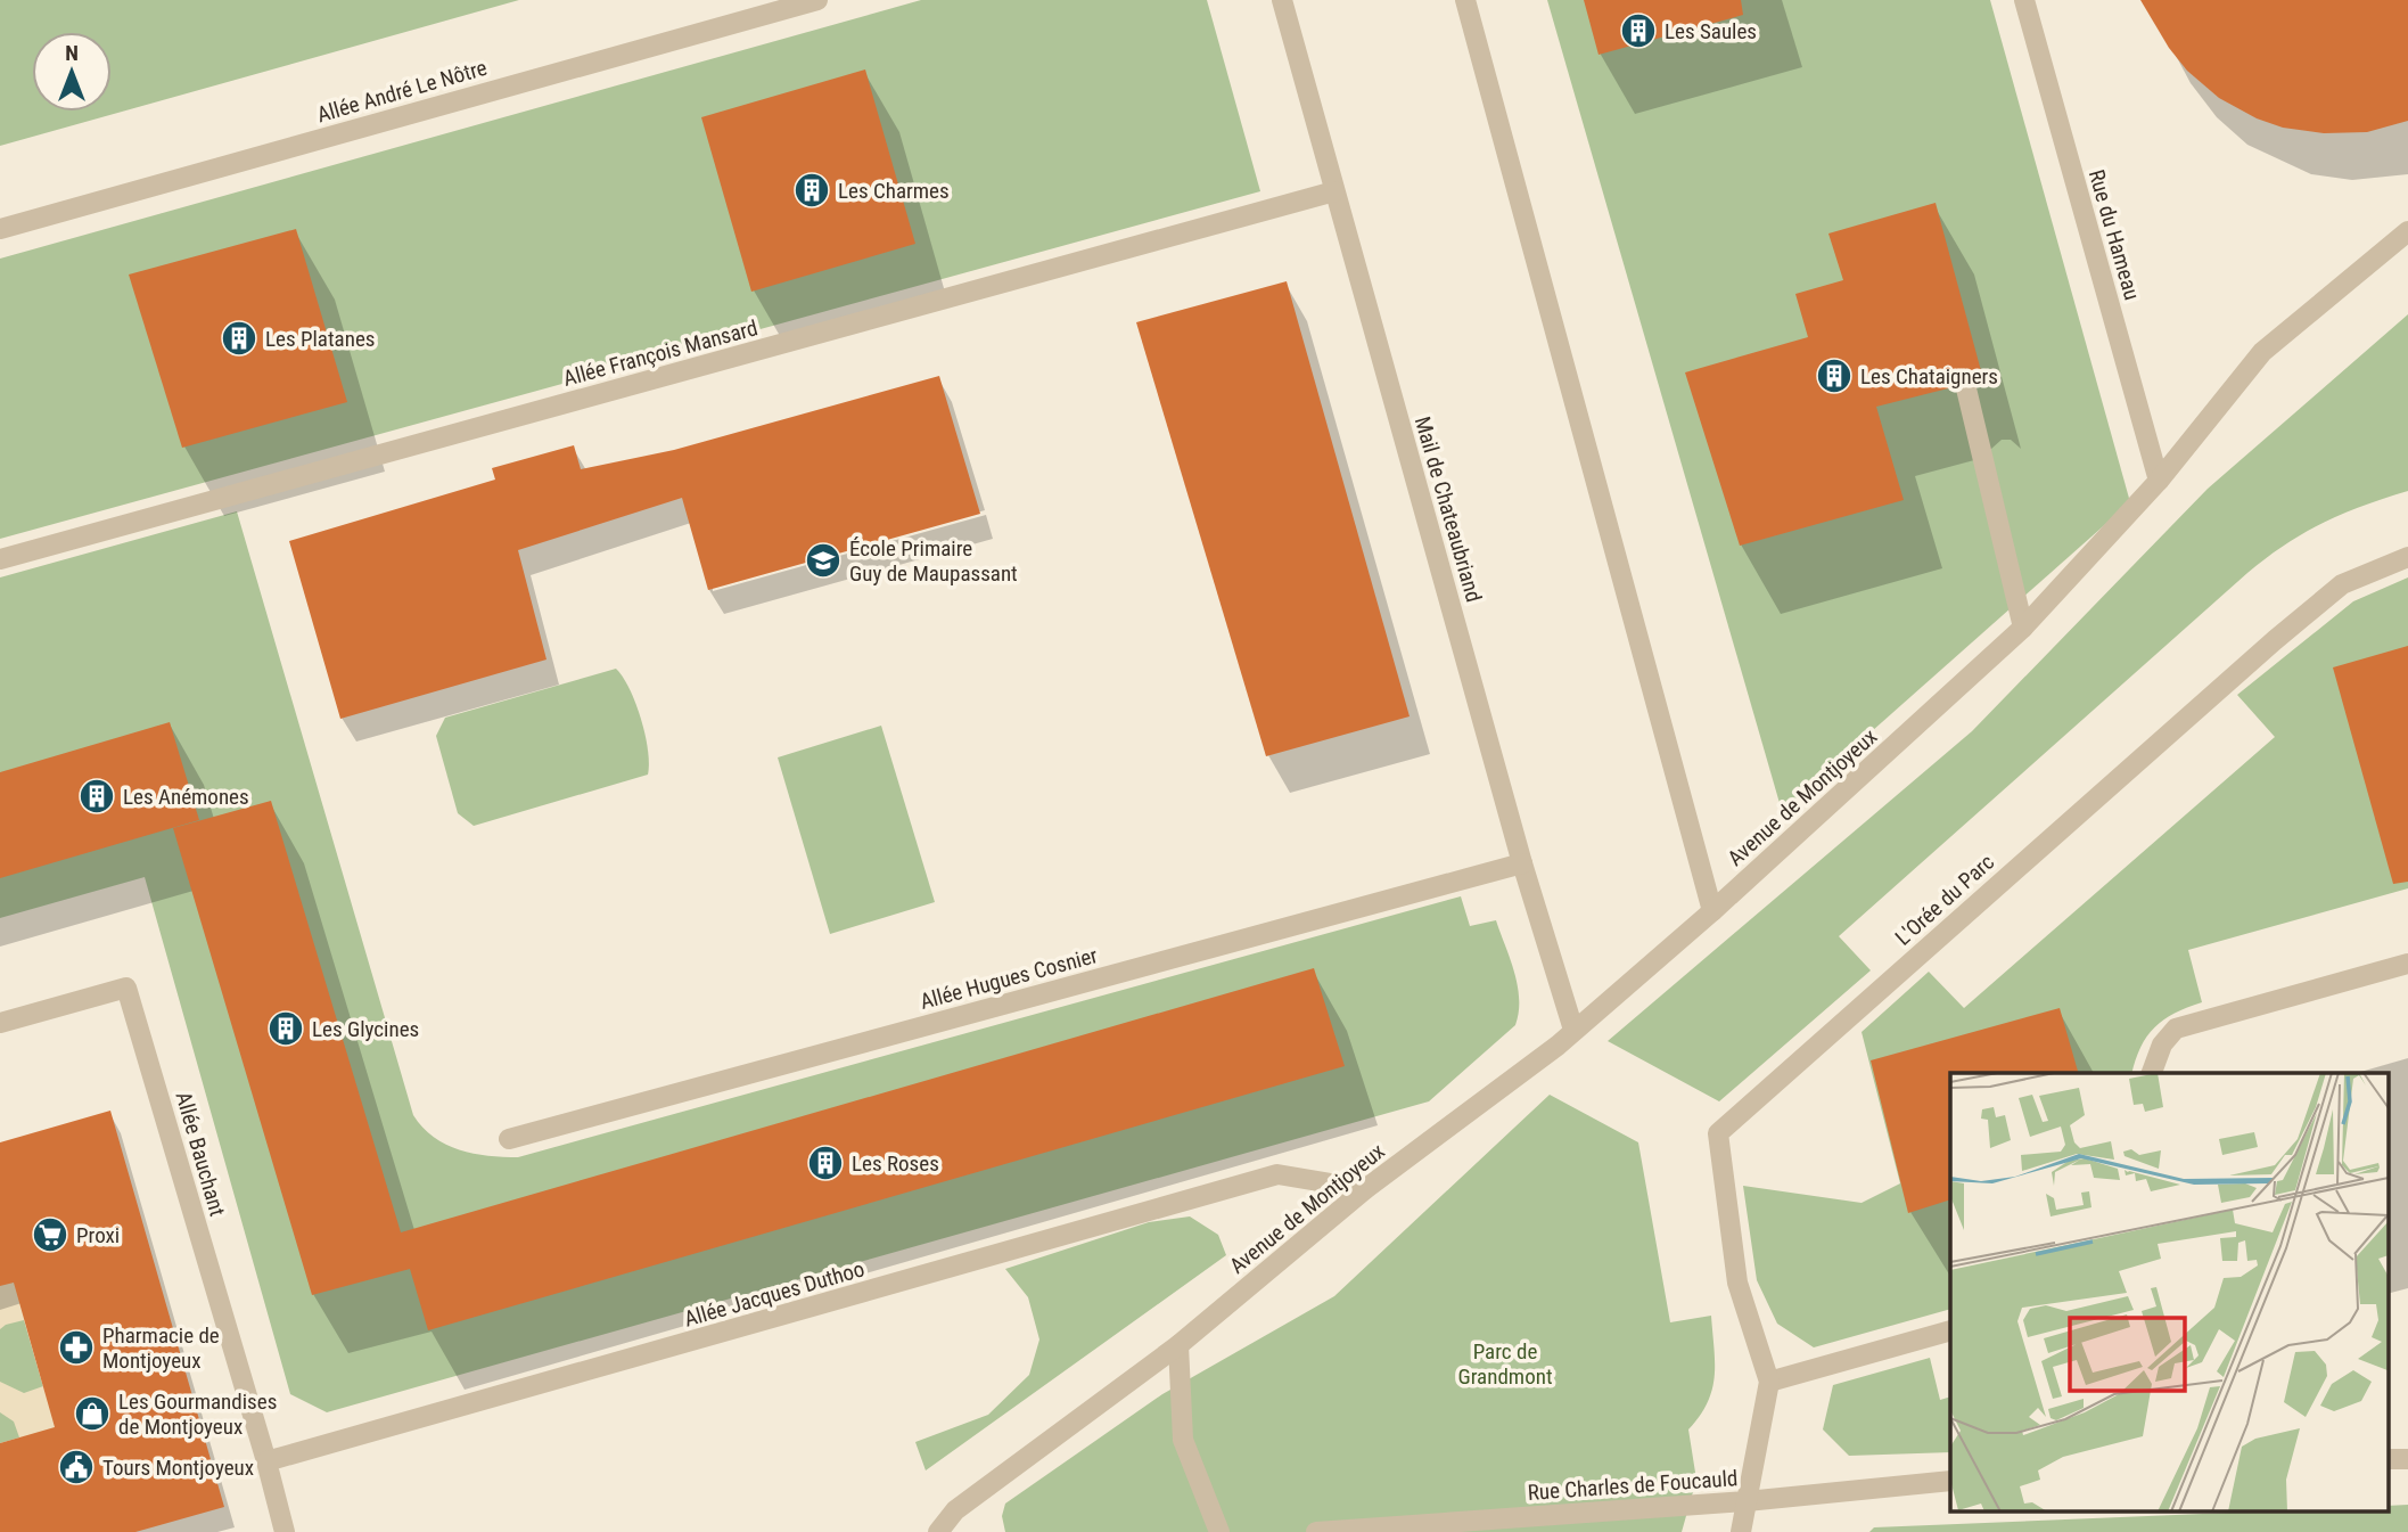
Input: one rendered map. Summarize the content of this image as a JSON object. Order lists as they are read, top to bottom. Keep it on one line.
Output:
{"streets":{"street":["Allée André Le Nôtre","Rue du Hameau","Allée François Mansard","Mail de Chateaubriand","Avenue de Montjoyeux","L'Orée du Parc","Allée Hugues Cosnier","Allée Bauchant","Allée Jacques Duthoo","Rue Charles de Foucauld"]},"crossings":[["Rue du Hameau","Avenue de Montjoyeux"],["Allée François Mansard","Mail de Chateaubriand"],["Mail de Chateaubriand","Avenue de Montjoyeux"],["Mail de Chateaubriand","Allée Hugues Cosnier"],["Avenue de Montjoyeux","Allée Jacques Duthoo"],["L'Orée du Parc","Rue Charles de Foucauld"],["Allée Bauchant","Allée Jacques Duthoo"]],"parks":["Parc de Grandmont"],"places":{"building":["Les Saules","Les Charmes","Les Platanes","Les Chataigners","Les Anémones","Les Glycines","Les Roses"],"school or university":["École Primaire Guy de Maupassant"],"supermarket":["Proxi"],"pharmacy":["Pharmacie de Montjoyeux"],"shop":["Les Gourmandises de Montjoyeux"],"public building":["Tours Montjoyeux"]},"north":"top"}
